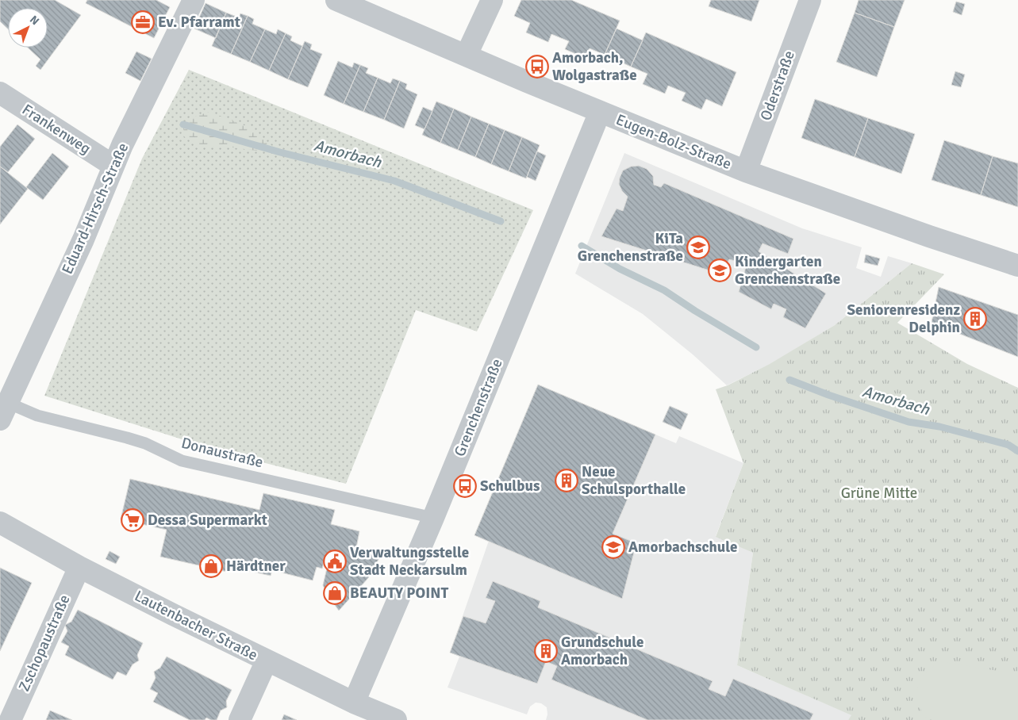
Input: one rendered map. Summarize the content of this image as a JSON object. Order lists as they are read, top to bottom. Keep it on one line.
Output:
{"streets":{"street":["Oderstraße","Frankenweg","Eugen-Bolz-Straße","Eduard-Hirsch-Straße","Grenchenstraße","Lautenbacher Straße","Zschopaustraße"],"lane":["Donaustraße"]},"crossings":[["Oderstraße","Eugen-Bolz-Straße"],["Frankenweg","Eduard-Hirsch-Straße"],["Eugen-Bolz-Straße","Grenchenstraße"],["Eduard-Hirsch-Straße","Donaustraße"],["Grenchenstraße","Donaustraße"],["Grenchenstraße","Lautenbacher Straße"],["Lautenbacher Straße","Zschopaustraße"]],"water":["Amorbach"],"parks":["Grüne Mitte"],"places":{"office":["Ev. Pfarramt"],"bus stop":["Amorbach, Wolgastraße","Schulbus"],"school or university":["KiTa Grenchenstraße","Kindergarten Grenchenstraße","Amorbachschule"],"building":["Seniorenresidenz Delphin","Neue Schulsporthalle","Grundschule Amorbach"],"supermarket":["Dessa Supermarkt"],"public building":["Verwaltungsstelle Stadt Neckarsulm"],"shop":["Härdtner","BEAUTY POINT"]},"north":"top right"}
